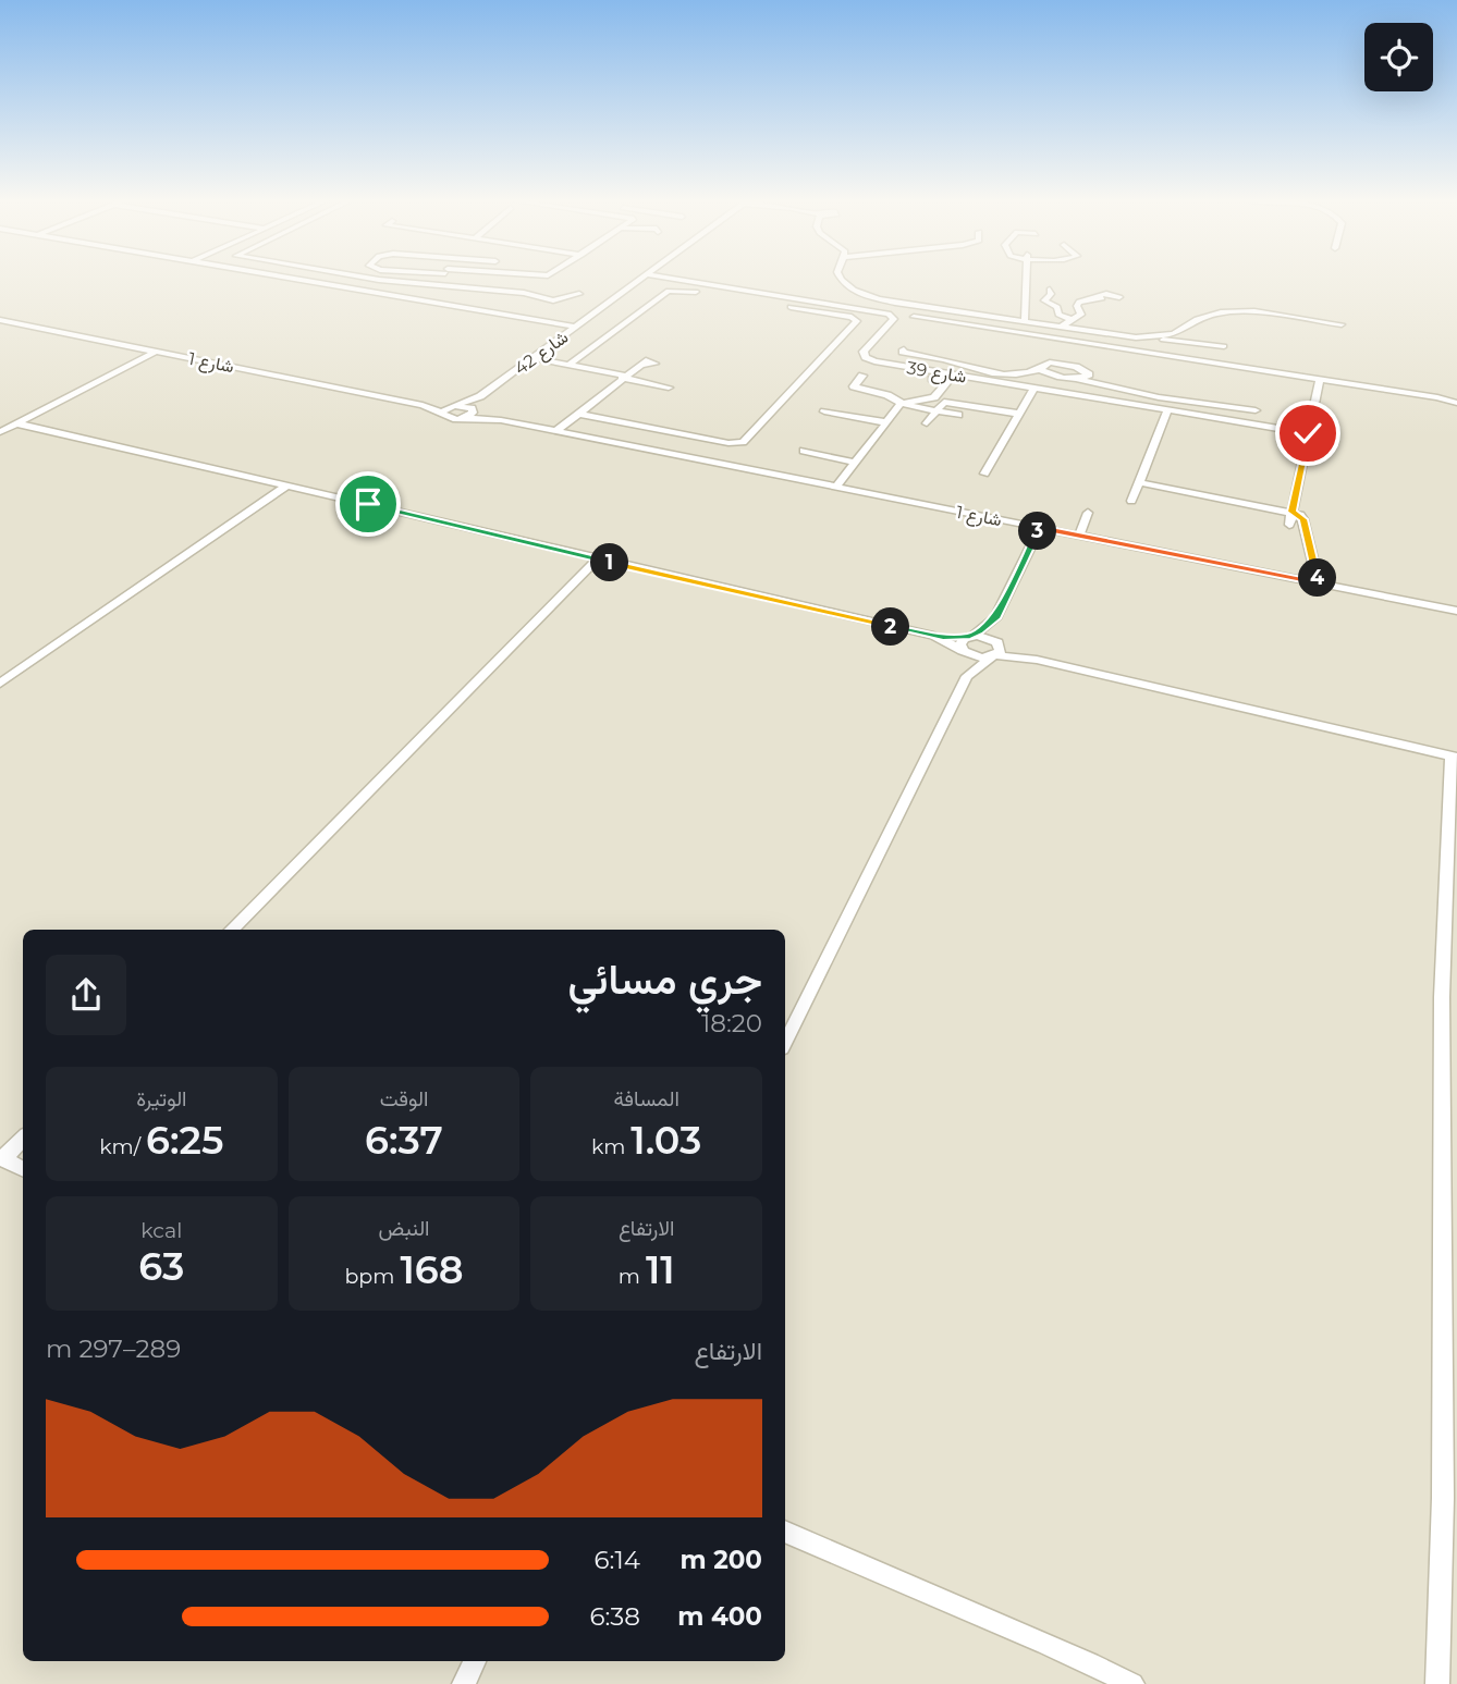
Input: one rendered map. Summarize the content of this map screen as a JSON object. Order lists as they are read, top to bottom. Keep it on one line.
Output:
{"streets":{"street":["شارع 42","شارع 1","شارع 39"]},"crossings":[["شارع 42","شارع 1"]],"page":{"pins":["3","1","4","2"],"heading":["جري مسائي","18:20"],"stats":[["المسافة","1.03 km"],["الوقت","6:37"],["الوتيرة","6:25 /km"],["الارتفاع","11 m"],["النبض","168 bpm"],["kcal","63"]],"chart":["الارتفاع","289–297 m"],"list":[{"name":"200 m","note":"6:14"},{"name":"400 m","note":"6:38"}]}}
